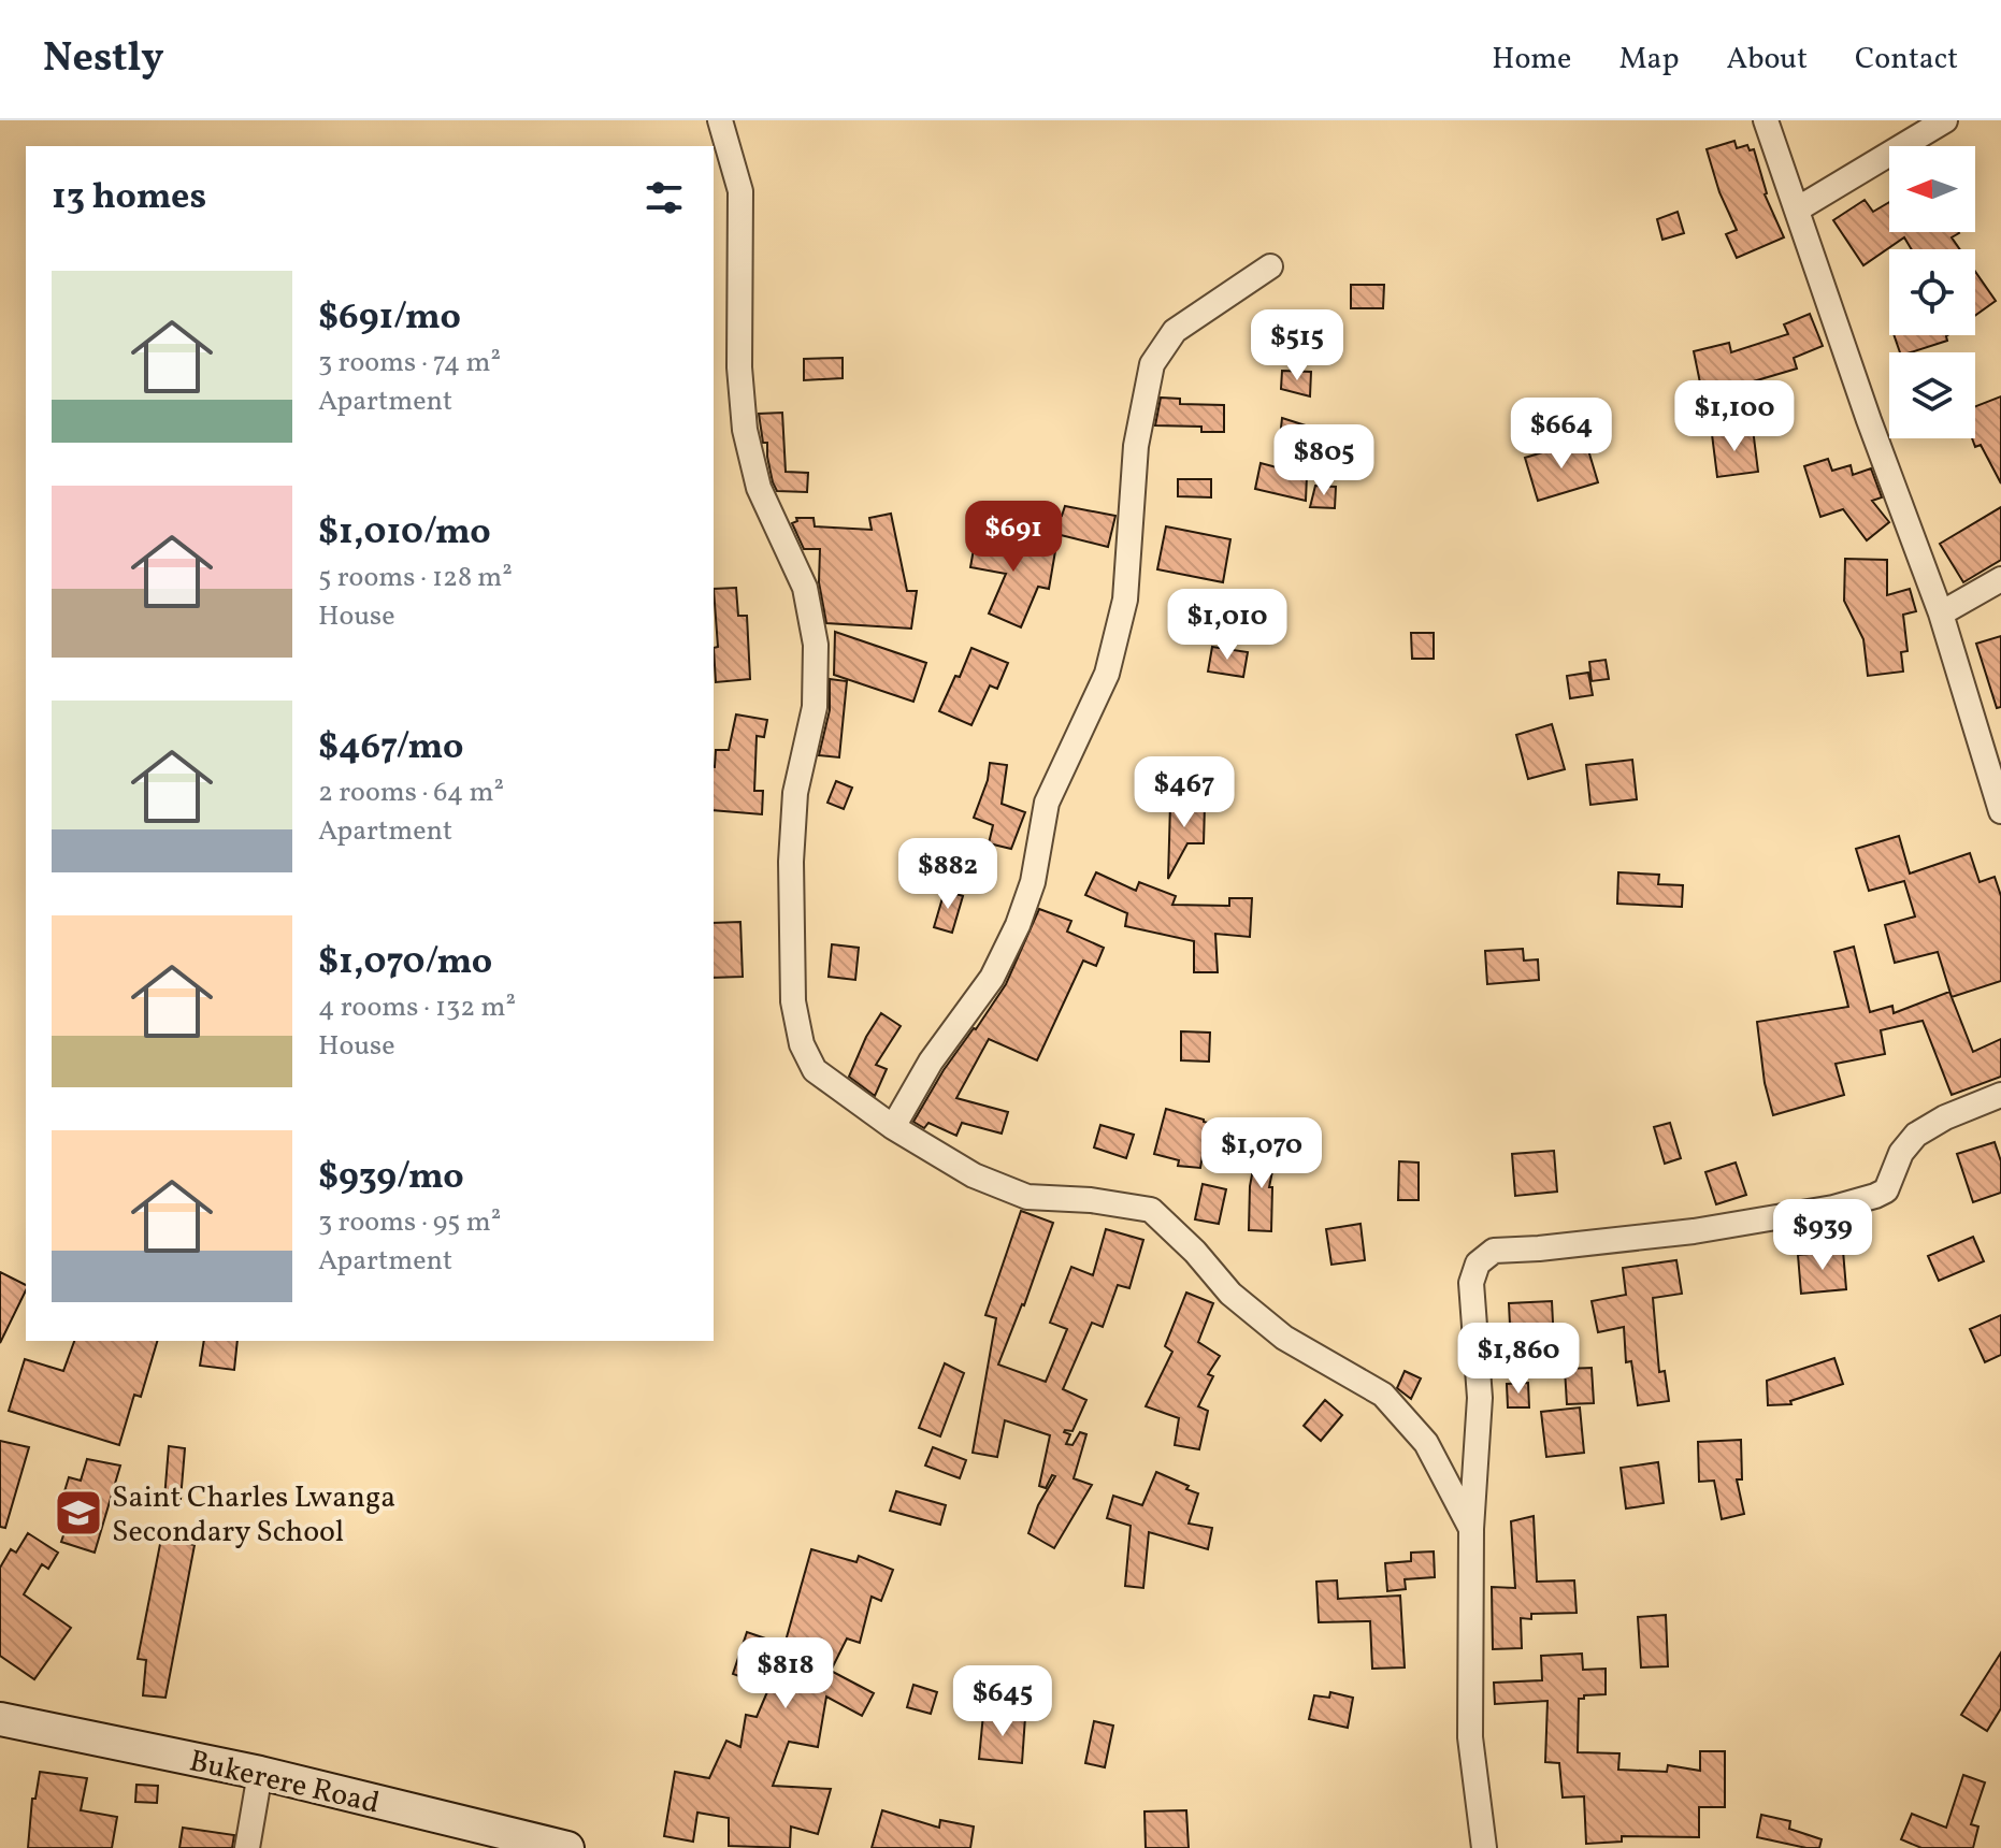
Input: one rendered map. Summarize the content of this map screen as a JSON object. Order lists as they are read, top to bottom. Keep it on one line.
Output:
{"streets":{"street":["Bukerere Road"]},"places":{"school or university":["Saint Charles Lwanga Secondary School"]},"north":"left","page":{"header":"Nestly","nav":["Home","Map","About","Contact"],"heading":"13 homes","list":[{"name":"$691/mo","note":"3 rooms · 74 m² · Apartment"},{"name":"$1,010/mo","note":"5 rooms · 128 m² · House"},{"name":"$467/mo","note":"2 rooms · 64 m² · Apartment"},{"name":"$1,070/mo","note":"4 rooms · 132 m² · House"},{"name":"$939/mo","note":"3 rooms · 95 m² · Apartment"}],"price":["$515","$1,100","$664","$805","$691","$1,010","$467","$882","$1,070","$939","$1,860","$818","$645"]}}
